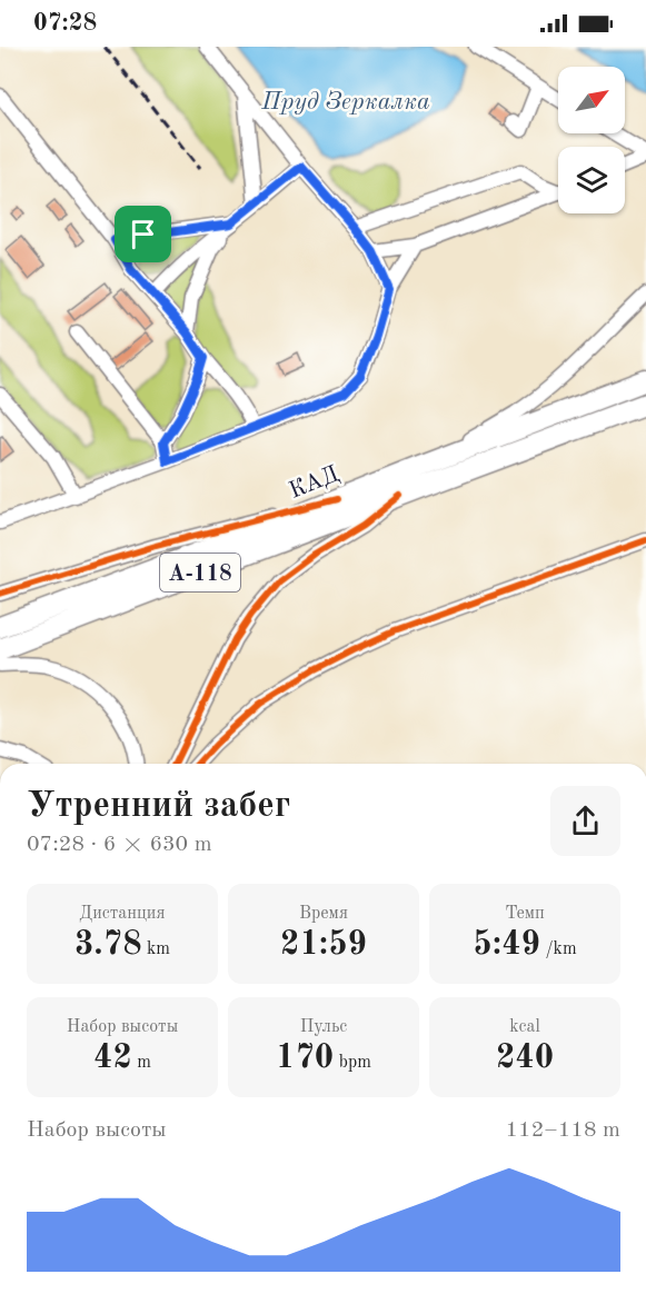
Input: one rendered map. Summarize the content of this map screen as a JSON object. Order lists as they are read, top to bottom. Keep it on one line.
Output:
{"streets":{"highway":["КАД","А-118"]},"water":["Пруд Зеркалка"],"north":"top right","page":{"status":"07:28","heading":["Утренний забег","07:28 · 6 × 630 m"],"stats":[["Дистанция","3.78 km"],["Время","21:59"],["Темп","5:49 /km"],["Набор высоты","42 m"],["Пульс","170 bpm"],["kcal","240"]],"chart":["Набор высоты","112–118 m"]}}
